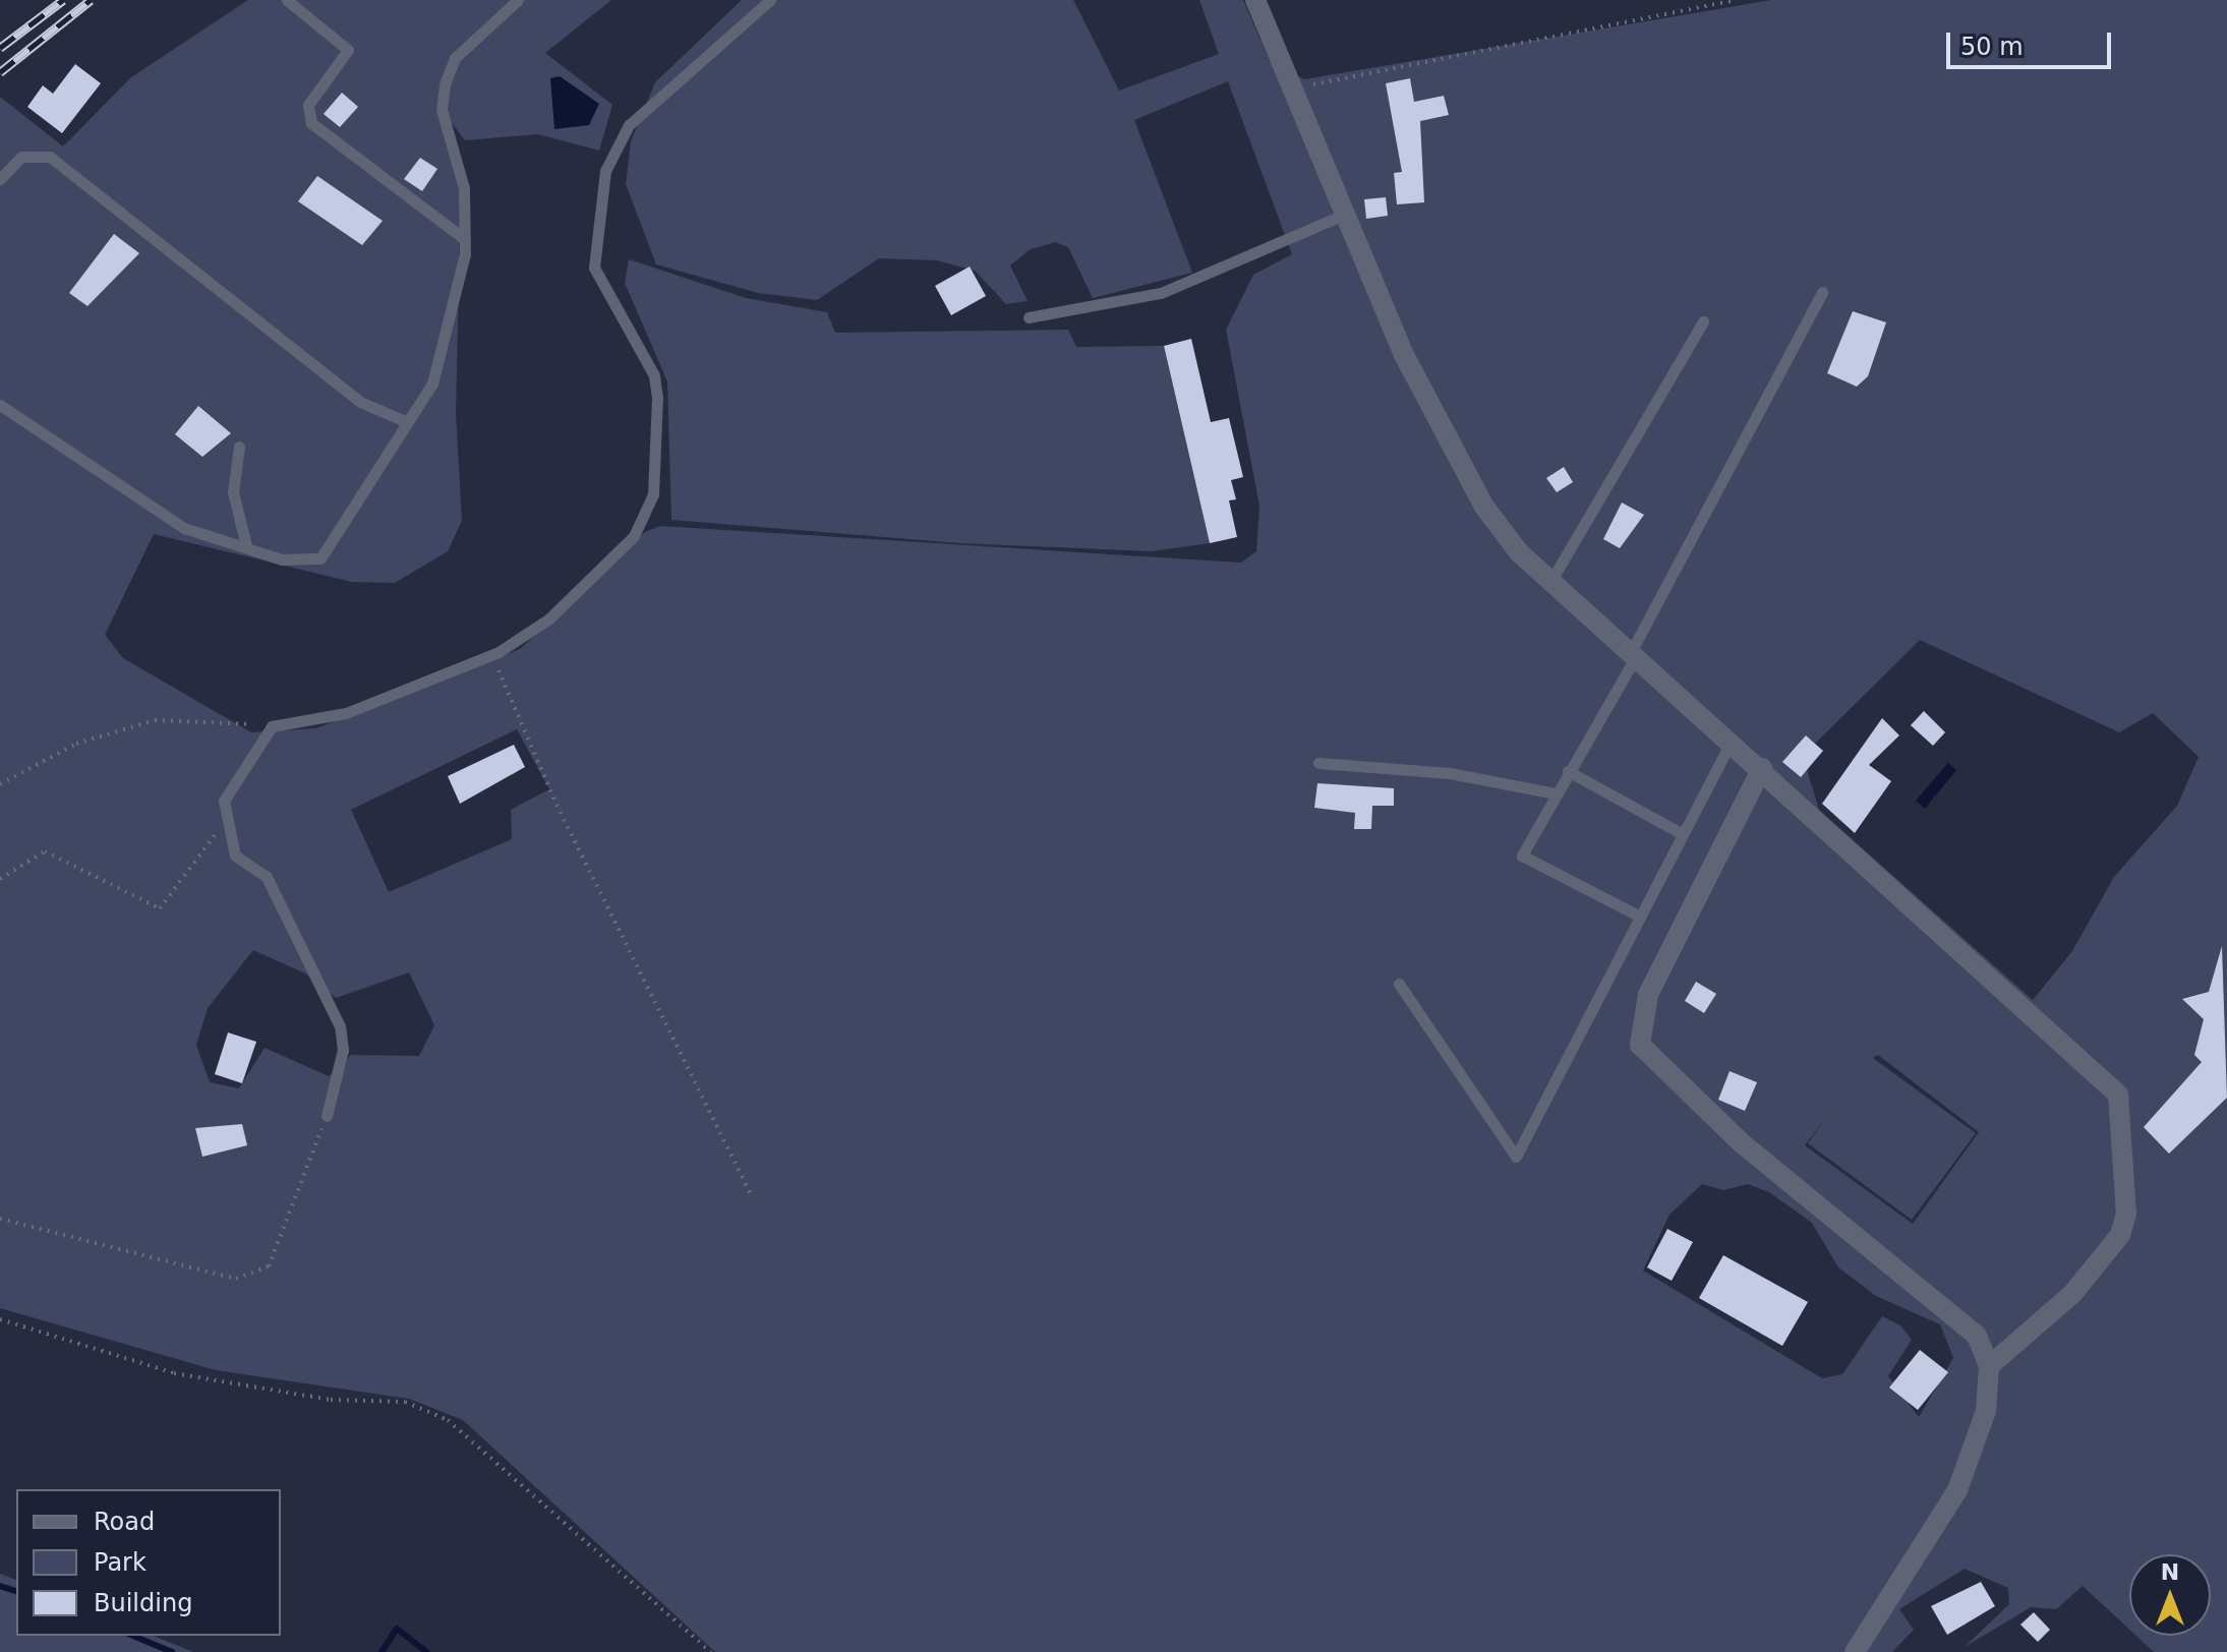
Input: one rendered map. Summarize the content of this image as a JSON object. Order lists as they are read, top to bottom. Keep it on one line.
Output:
{"legend":["Road","Park","Building"],"scale_bar":"50 m","north":"top"}
